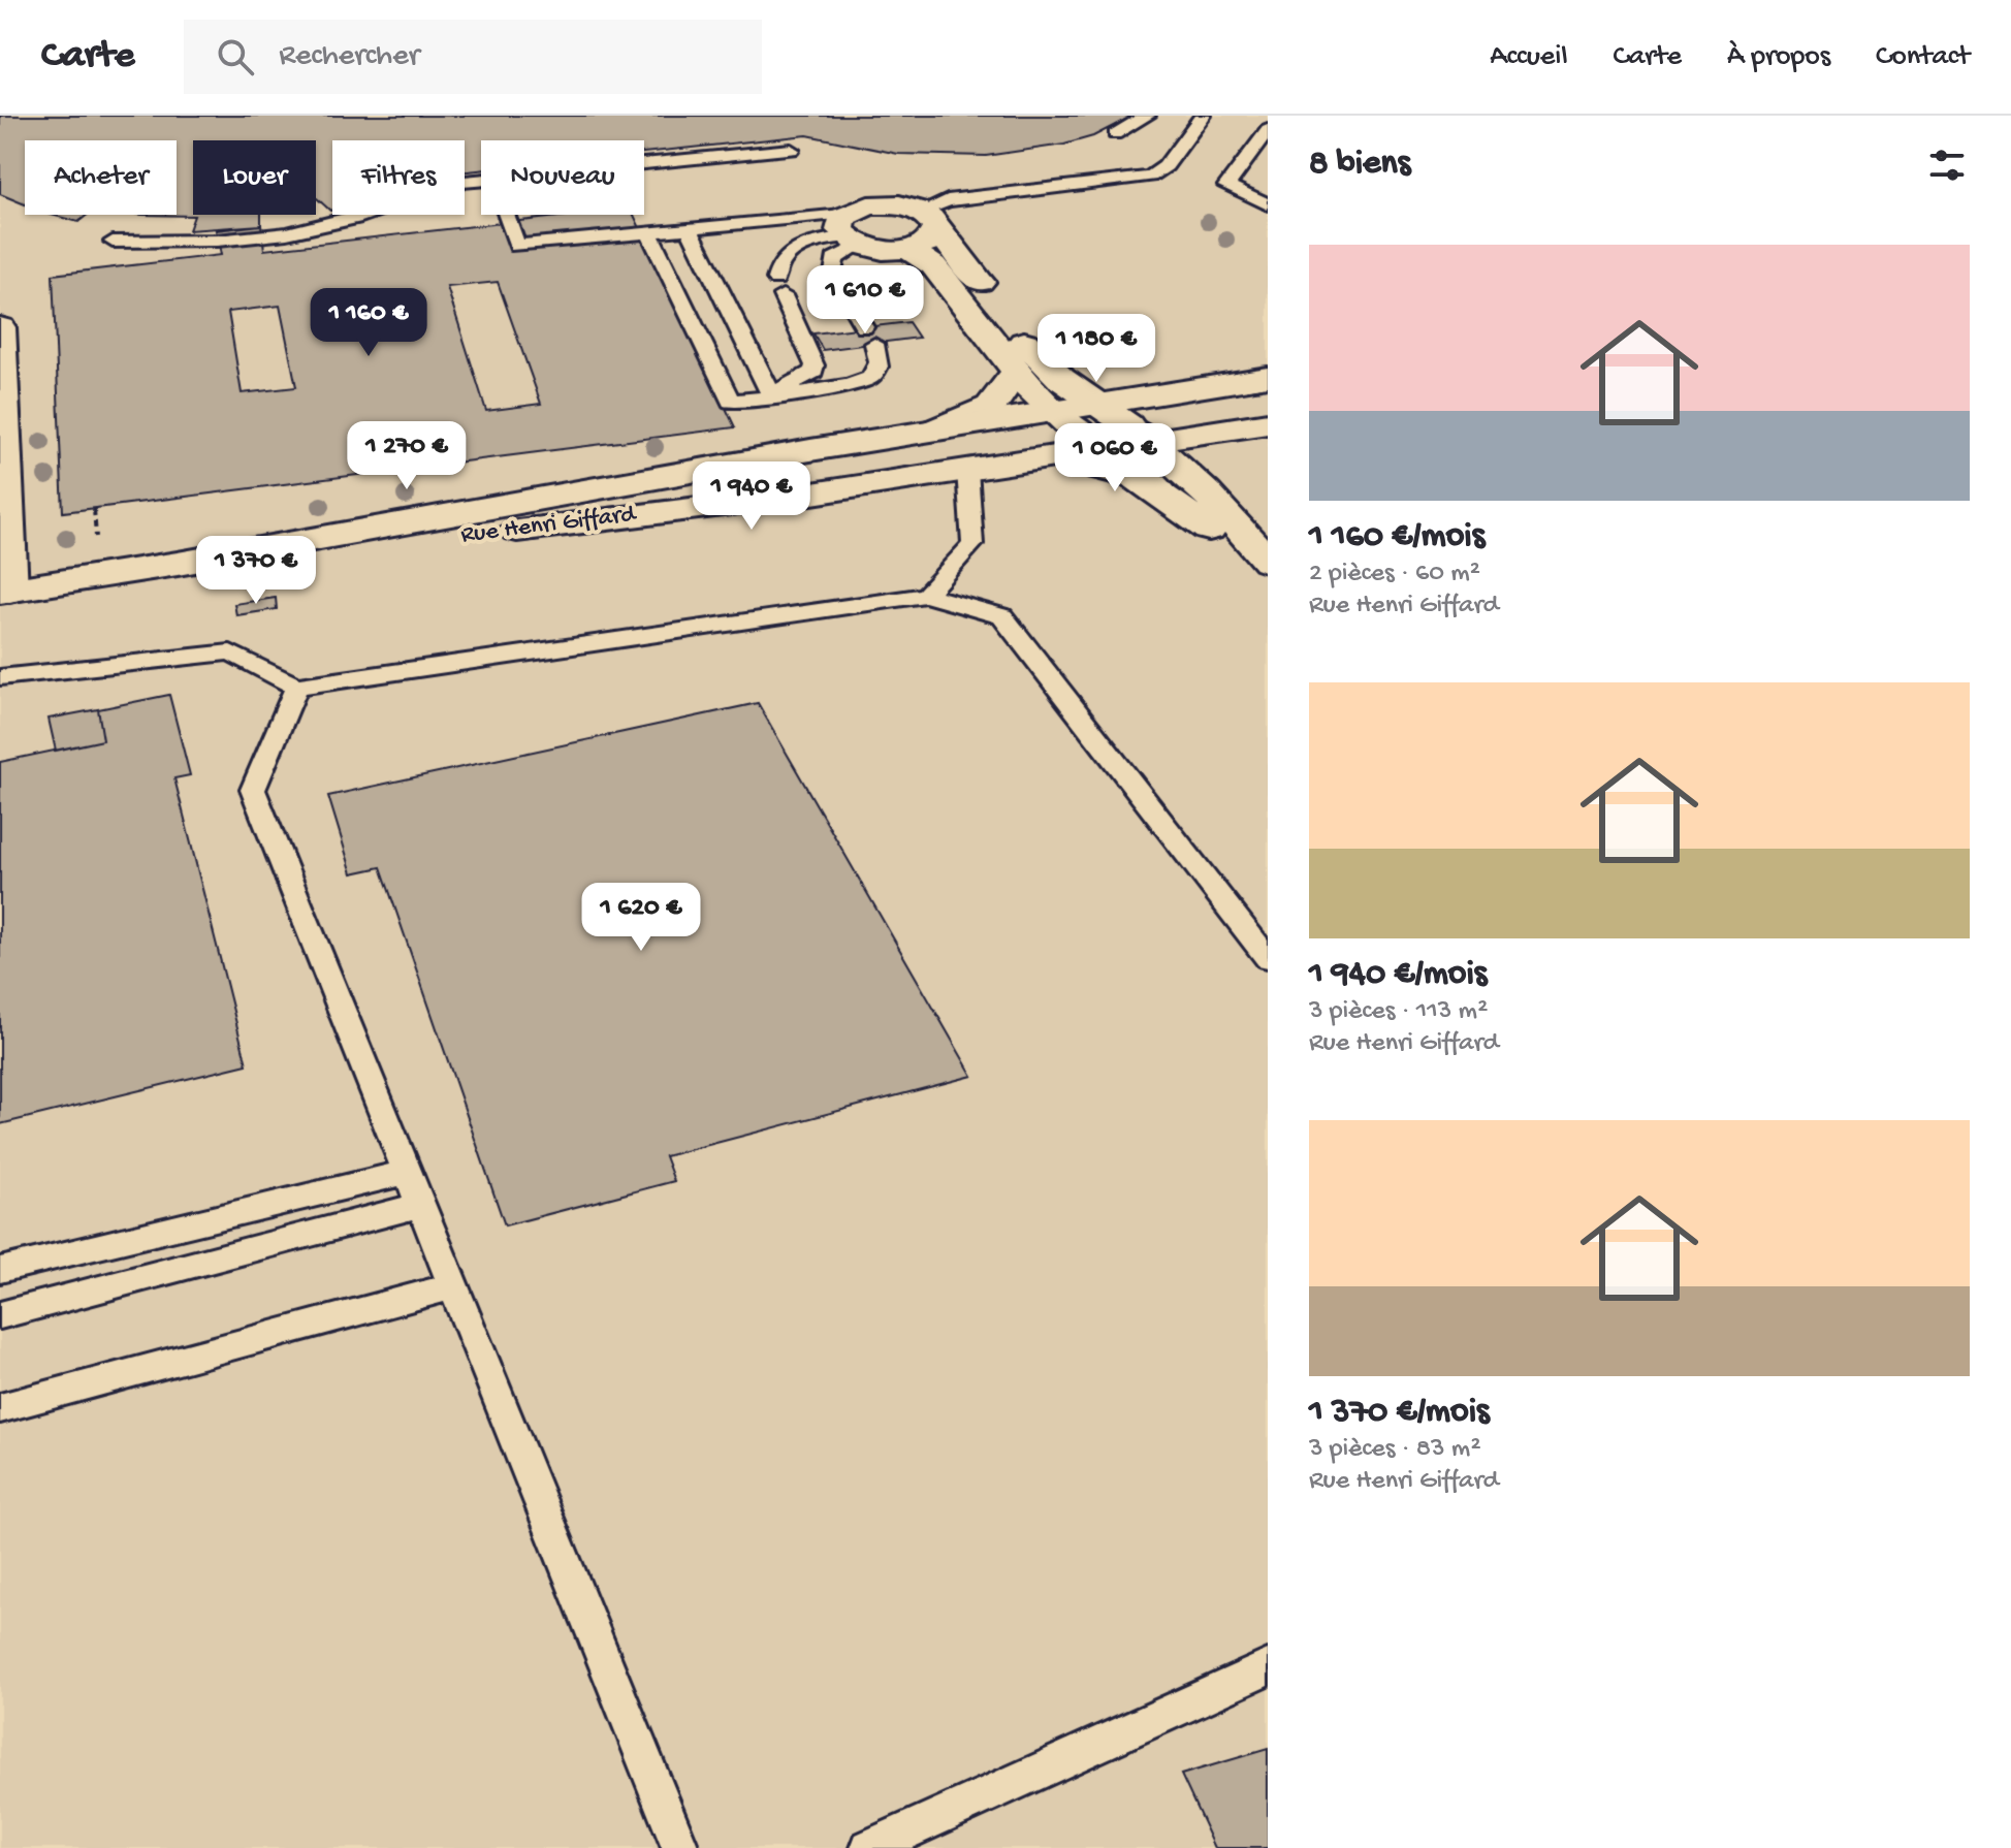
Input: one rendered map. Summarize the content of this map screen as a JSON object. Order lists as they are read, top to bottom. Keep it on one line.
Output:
{"streets":{"street":["Rue Henri Giffard"]},"page":{"header":"Carte","search":"Rechercher","nav":["Accueil","Carte","À propos","Contact"],"heading":"8 biens","chip":["Acheter","Louer","Filtres","Nouveau"],"list":[{"name":"1 160 €/mois","note":"2 pièces · 60 m² · Rue Henri Giffard"},{"name":"1 940 €/mois","note":"3 pièces · 113 m² · Rue Henri Giffard"},{"name":"1 370 €/mois","note":"3 pièces · 83 m² · Rue Henri Giffard"}],"price":["1 610 €","1 160 €","1 180 €","1 270 €","1 060 €","1 940 €","1 370 €","1 620 €"]}}
